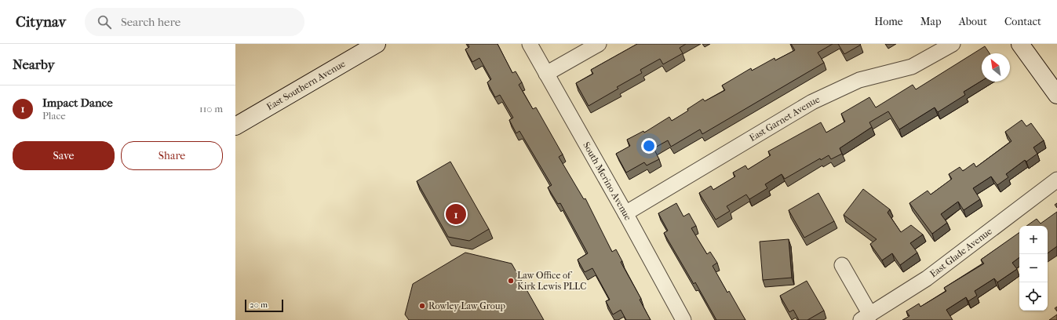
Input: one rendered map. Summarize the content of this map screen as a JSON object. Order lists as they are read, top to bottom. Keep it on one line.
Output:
{"streets":{"main road":["East Southern Avenue"],"street":["East Garnet Avenue","South Merino Avenue","East Glade Avenue"]},"crossings":[["East Garnet Avenue","South Merino Avenue"]],"places":["Law Office of Kirk Lewis PLLC","Rowley Law Group"],"scale_bar":"20 m","north":"top left","page":{"header":"Citynav","search":"Search here","nav":["Home","Map","About","Contact"],"heading":"Nearby","list":[{"mark":"1","name":"Impact Dance","note":"Place","value":"110 m"}],"buttons":["Save","Share"],"pins":"1","map_buttons":["+","−"],"scale":"20 m"}}
